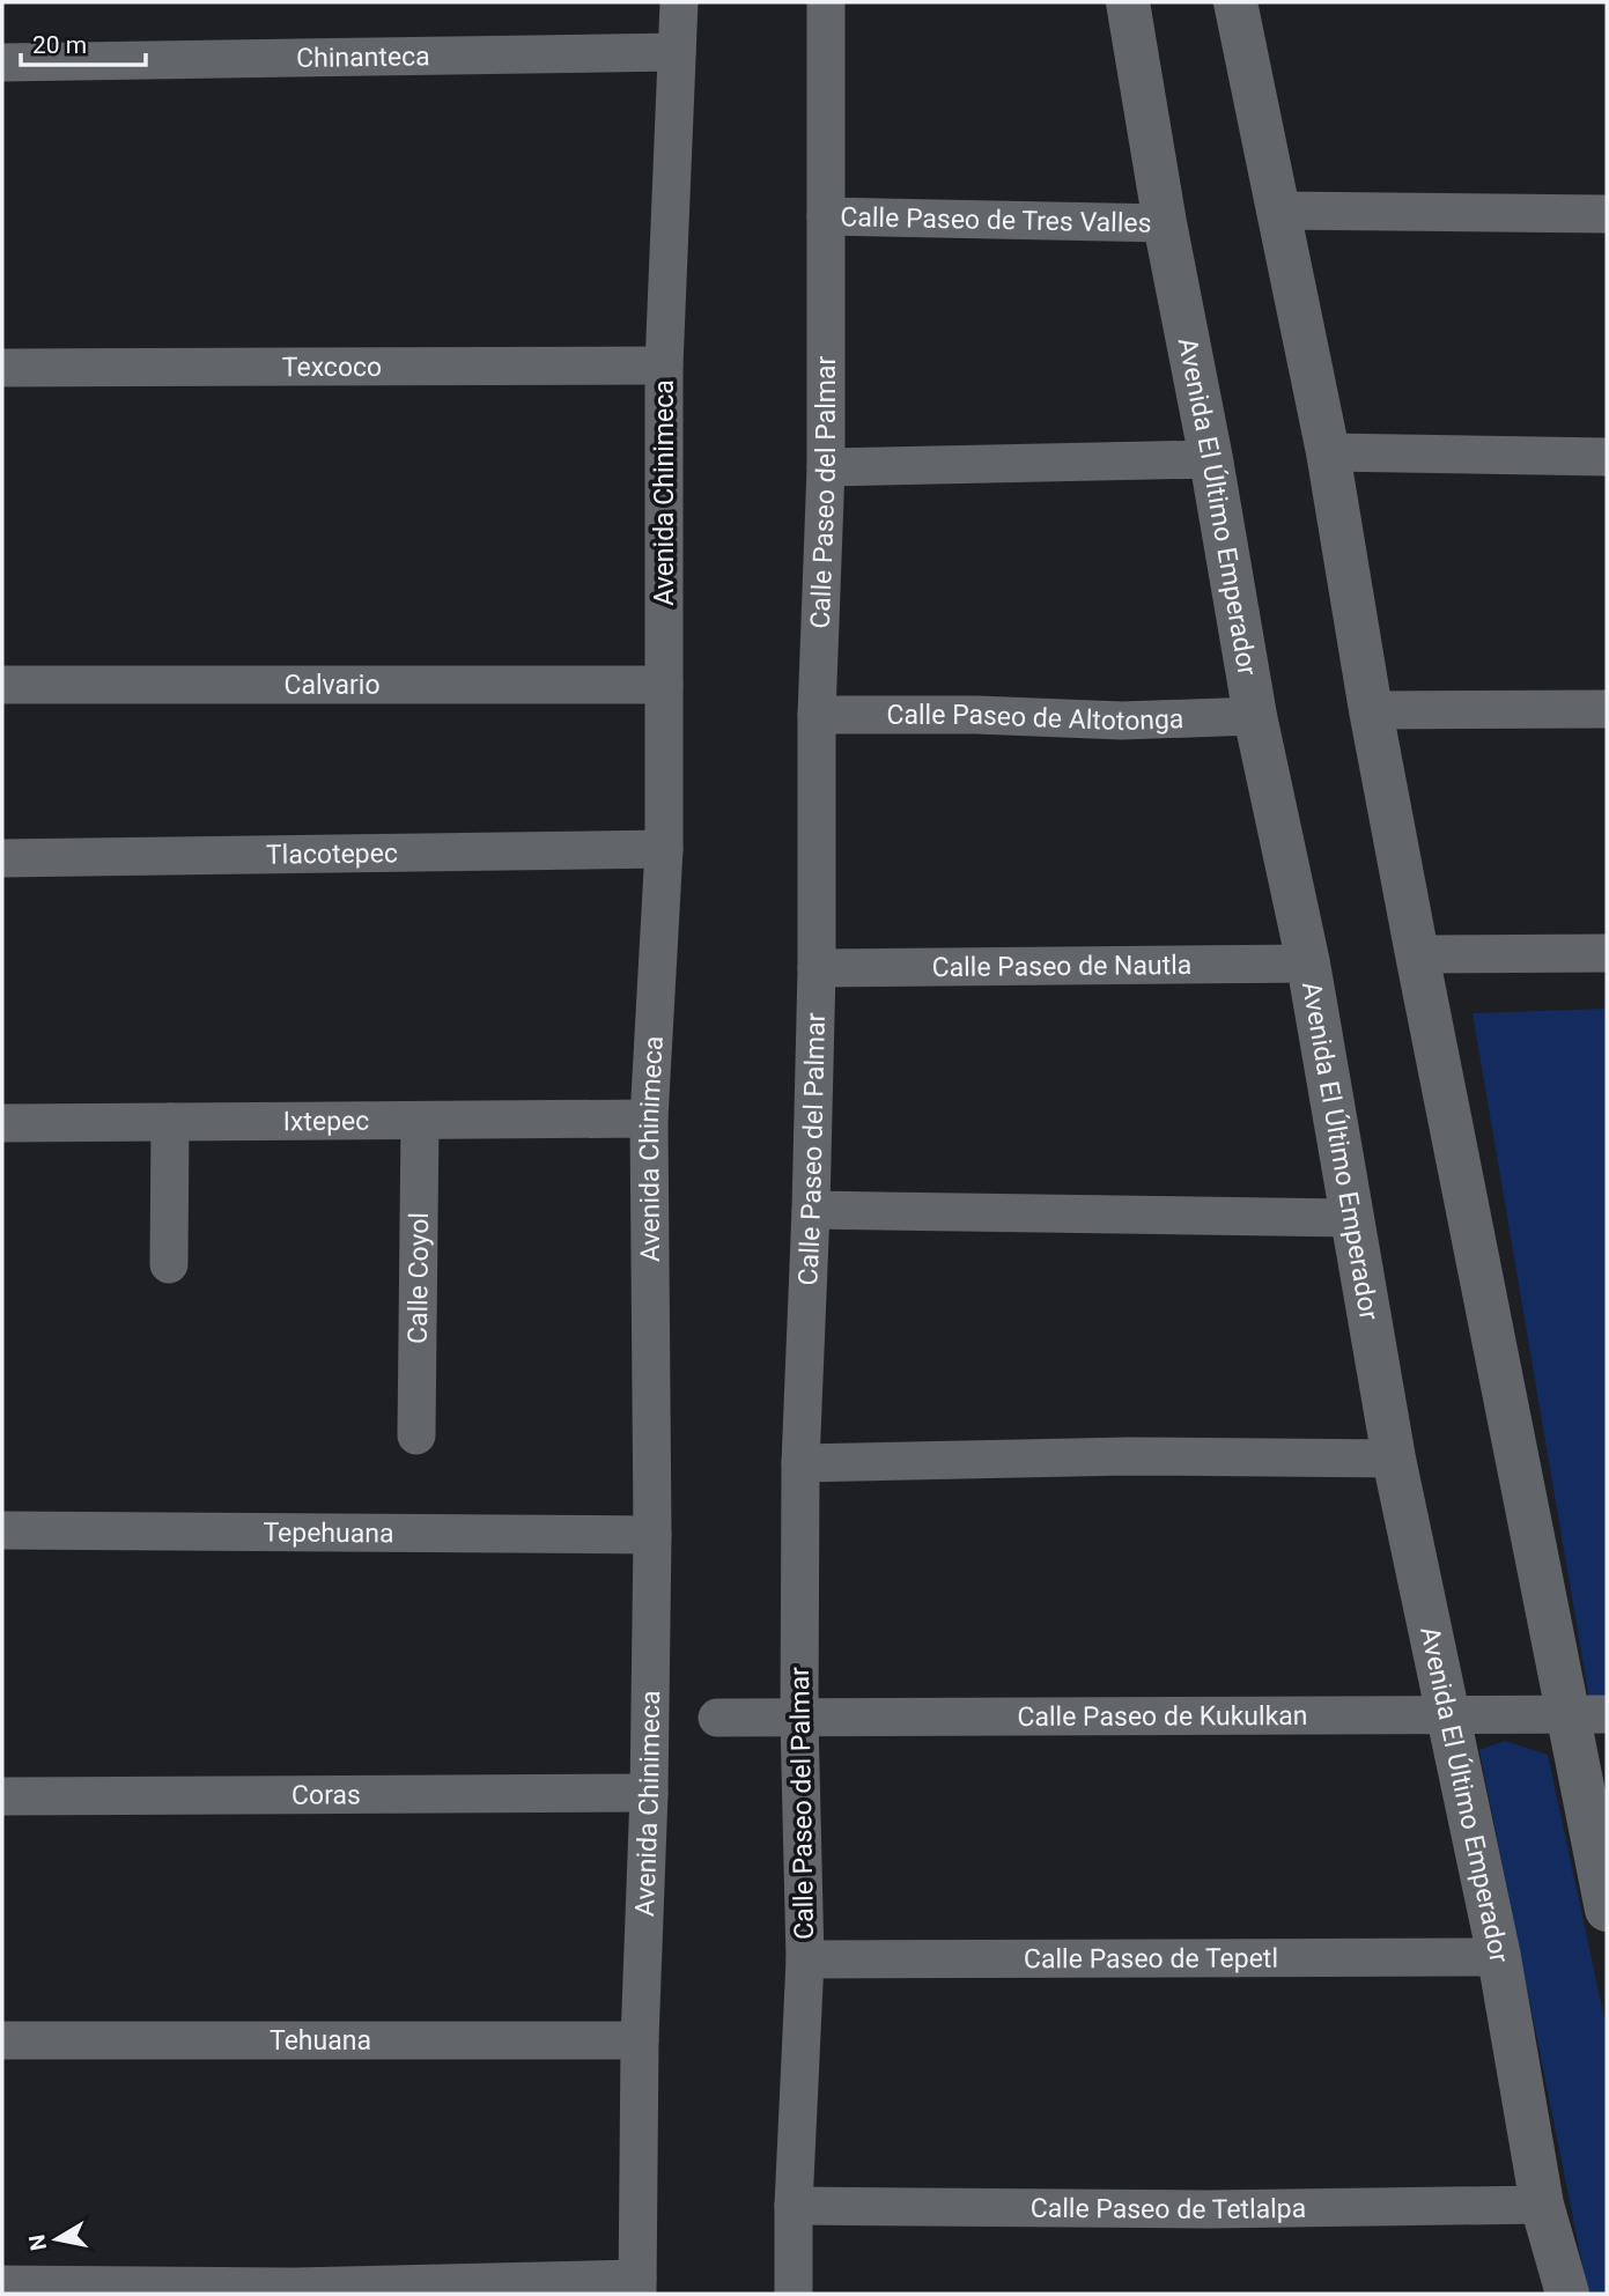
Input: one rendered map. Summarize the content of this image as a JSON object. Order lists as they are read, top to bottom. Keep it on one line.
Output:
{"streets":{"street":["Chinanteca","Calle Paseo de Tres Valles","Texcoco","Avenida Chinimeca","Calle Paseo del Palmar","Avenida El Último Emperador","Calvario","Calle Paseo de Altotonga","Tlacotepec","Calle Paseo de Nautla","Ixtepec","Calle Coyol","Tepehuana","Calle Paseo de Kukulkan","Coras","Calle Paseo de Tepetl","Tehuana","Calle Paseo de Tetlalpa"]},"crossings":[["Chinanteca","Avenida Chinimeca"],["Calle Paseo de Tres Valles","Calle Paseo del Palmar"],["Calle Paseo de Tres Valles","Avenida El Último Emperador"],["Texcoco","Avenida Chinimeca"],["Avenida Chinimeca","Calvario"],["Avenida Chinimeca","Tlacotepec"],["Avenida Chinimeca","Ixtepec"],["Avenida Chinimeca","Tepehuana"],["Avenida Chinimeca","Coras"],["Avenida Chinimeca","Tehuana"],["Calle Paseo del Palmar","Calle Paseo de Altotonga"],["Calle Paseo del Palmar","Calle Paseo de Nautla"],["Calle Paseo del Palmar","Calle Paseo de Kukulkan"],["Calle Paseo del Palmar","Calle Paseo de Tepetl"],["Calle Paseo del Palmar","Calle Paseo de Tetlalpa"],["Avenida El Último Emperador","Calle Paseo de Altotonga"],["Avenida El Último Emperador","Calle Paseo de Nautla"],["Avenida El Último Emperador","Calle Paseo de Kukulkan"],["Avenida El Último Emperador","Calle Paseo de Tepetl"],["Avenida El Último Emperador","Calle Paseo de Tetlalpa"],["Ixtepec","Calle Coyol"]],"scale_bar":"20 m","north":"left"}
